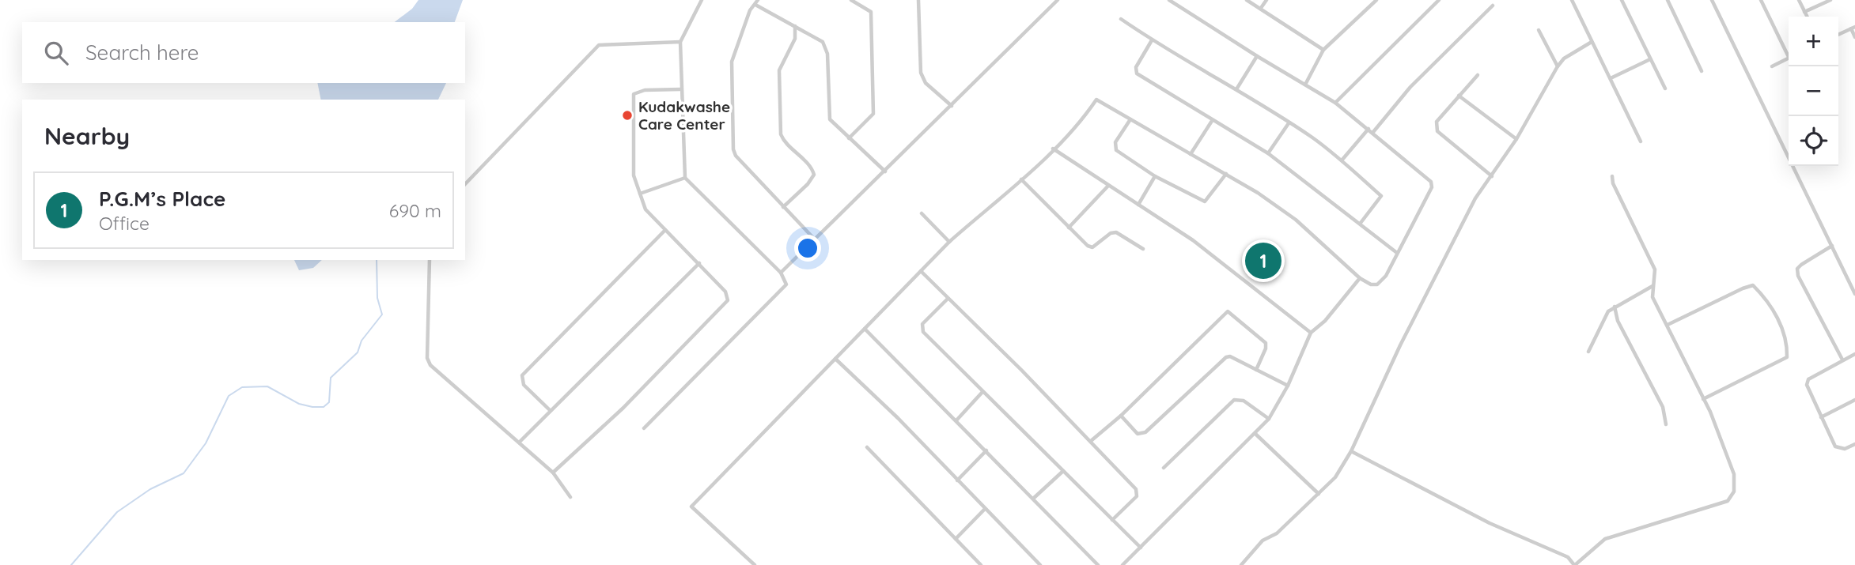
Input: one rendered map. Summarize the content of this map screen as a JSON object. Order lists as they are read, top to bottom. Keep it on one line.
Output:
{"places":["Kudakwashe Care Center"],"page":{"map_buttons":["+","−"],"search":"Search here","heading":"Nearby","list":[{"mark":"1","name":"P.G.M’s Place","note":"Office","value":"690 m"}],"pins":"1"}}
